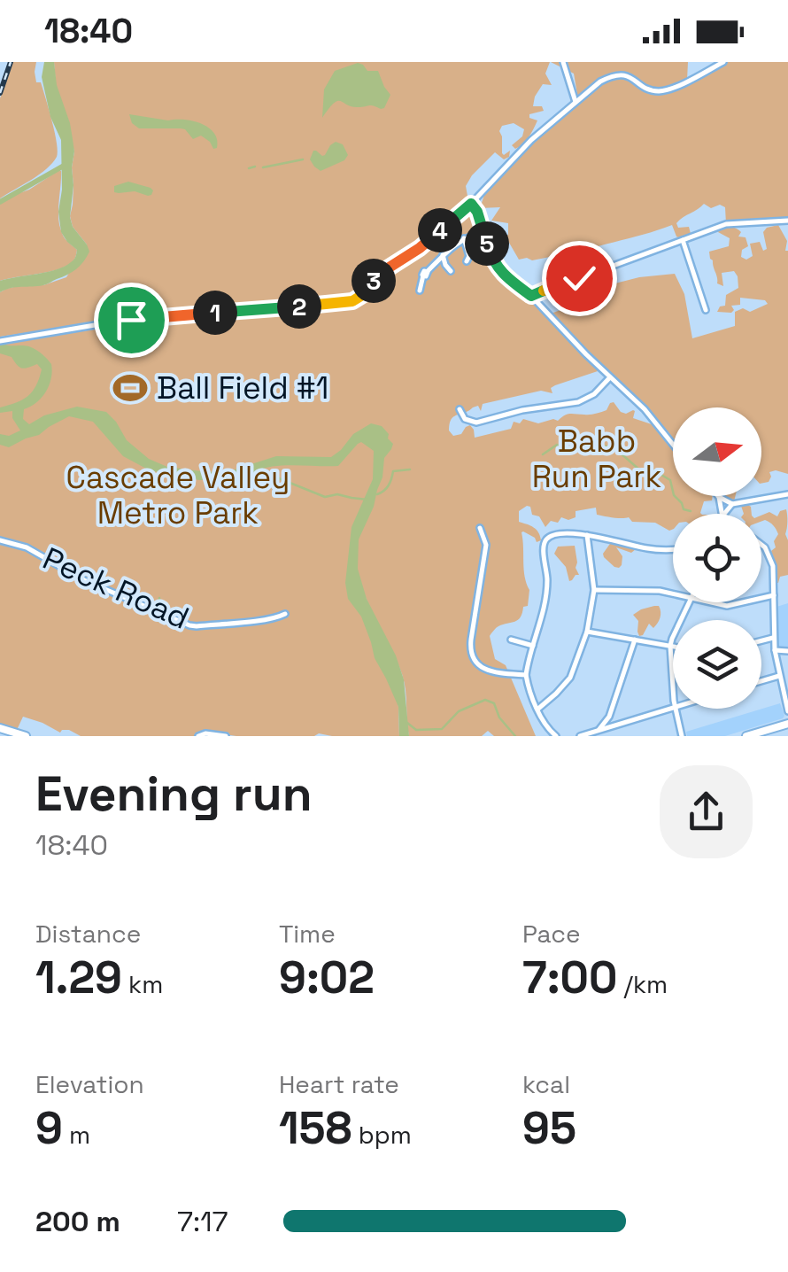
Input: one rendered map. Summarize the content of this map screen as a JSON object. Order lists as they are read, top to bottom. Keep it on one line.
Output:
{"streets":{"street":["Peck Road"]},"parks":["Babb Run Park","Cascade Valley Metro Park"],"places":{"sports":["Ball Field #1"]},"north":"right","page":{"status":"18:40","pins":["4","5","3","2","1"],"heading":["Evening run","18:40"],"stats":[["Distance","1.29 km"],["Time","9:02"],["Pace","7:00 /km"],["Elevation","9 m"],["Heart rate","158 bpm"],["kcal","95"]],"list":[{"name":"200 m","note":"7:17"}]}}
